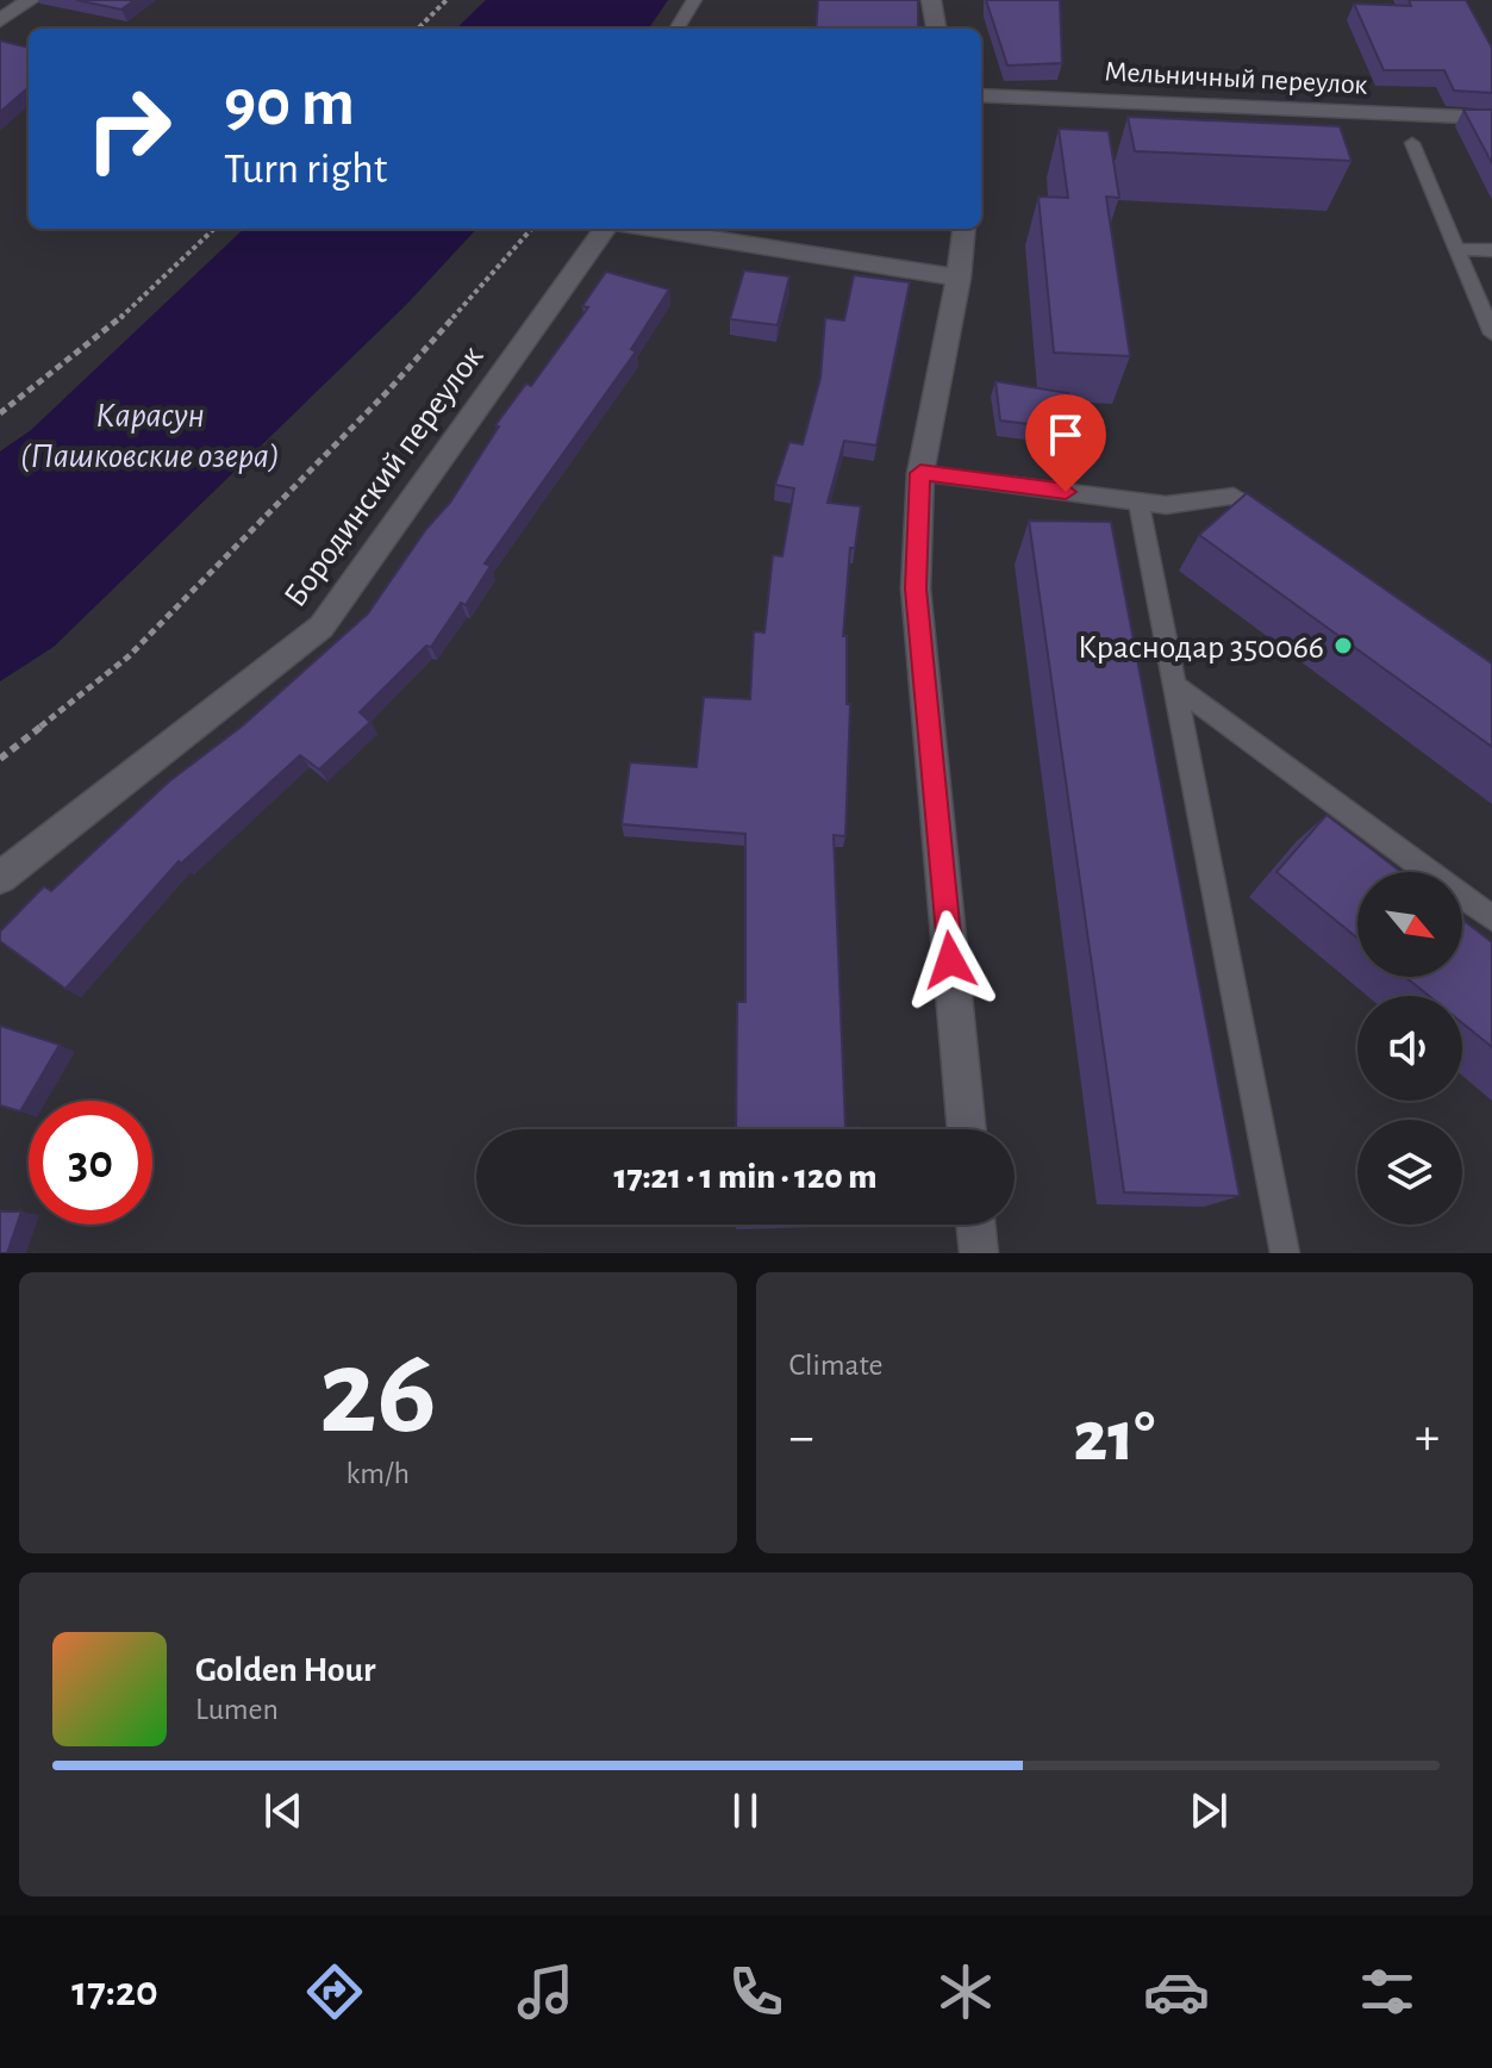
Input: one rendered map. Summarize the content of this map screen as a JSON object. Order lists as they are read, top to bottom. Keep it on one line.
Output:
{"streets":{"street":["Мельничный переулок","Бородинский переулок"]},"water":["Карасун (Пашковские озера)"],"places":["Краснодар 350066"],"north":"bottom right","page":{"turn":["90 m","Turn right"],"limit":"30","trip":"17:21 · 1 min · 120 m","tile":[["26","km/h"],"Climate"],"heat":["−","21°","+"],"song":["Golden Hour","Lumen"],"tabs":"17:20"}}
